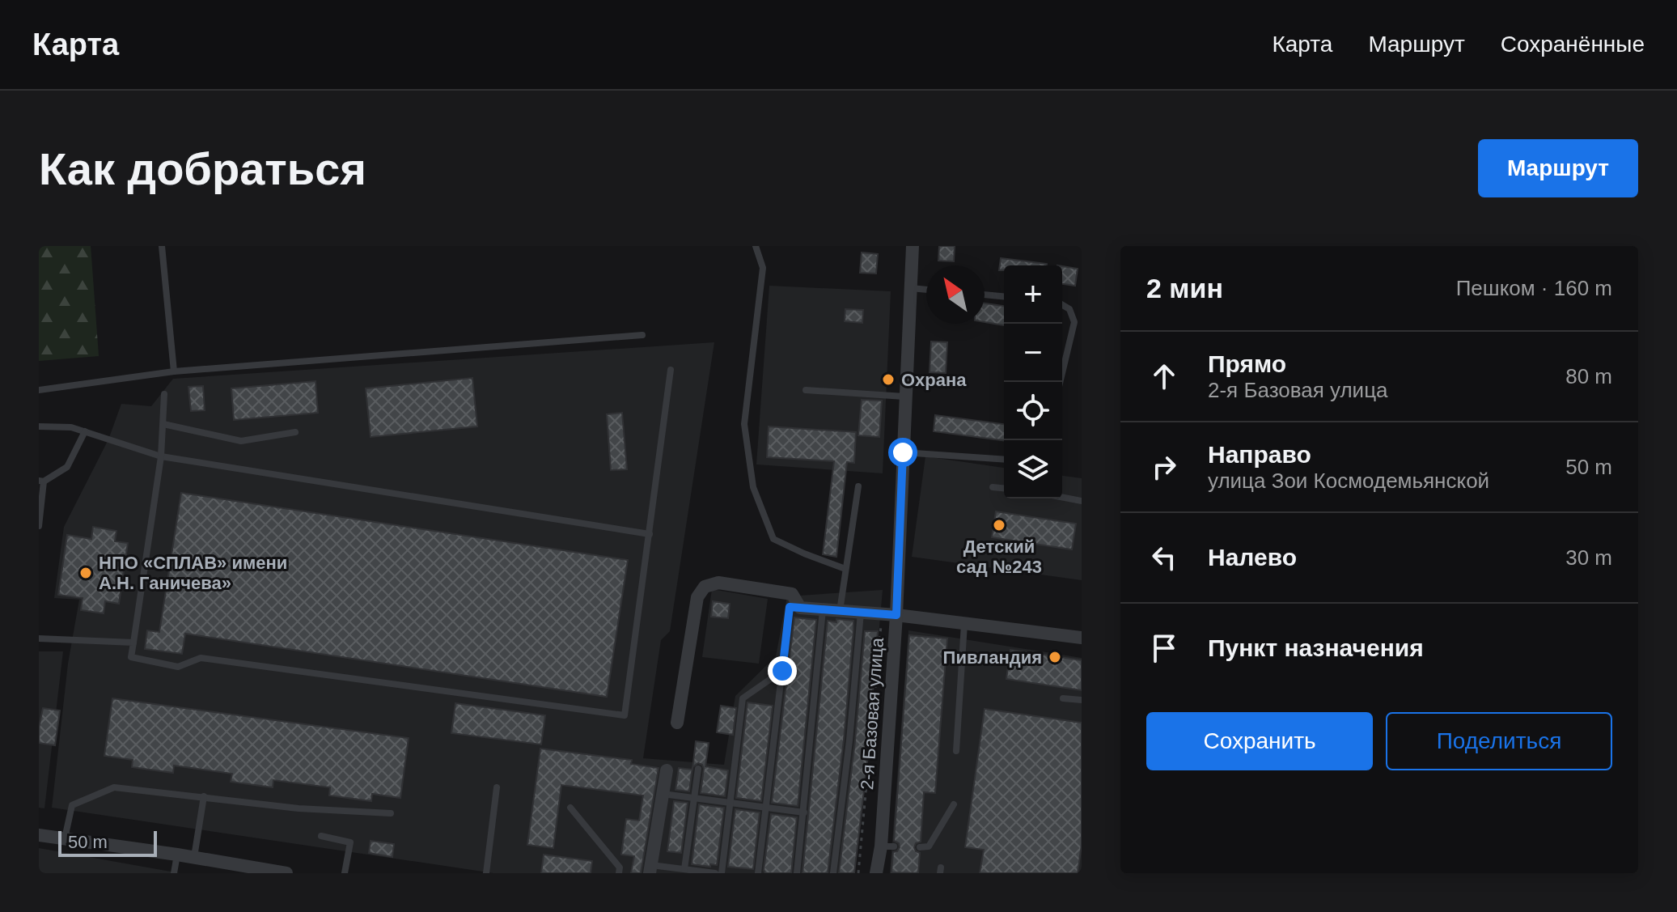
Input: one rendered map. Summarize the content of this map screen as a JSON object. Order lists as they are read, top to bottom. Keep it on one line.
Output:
{"streets":{"street":["2-я Базовая улица"]},"places":["Охрана","Детский сад №243","НПО «СПЛАВ» имени А.Н. Ганичева»","Пивландия"],"scale_bar":"50 m","north":"top left","page":{"header":"Карта","nav":["Карта","Маршрут","Сохранённые"],"buttons":["Маршрут",["Сохранить","Поделиться"]],"title":"Как добраться","heading":["2 мин","Пешком · 160 m"],"map_buttons":["+","−"],"list":[["Прямо","2-я Базовая улица","80 m"],["Направо","улица Зои Космодемьянской","50 m"],["Налево","30 m"],"Пункт назначения"],"scale":"50 m"}}
